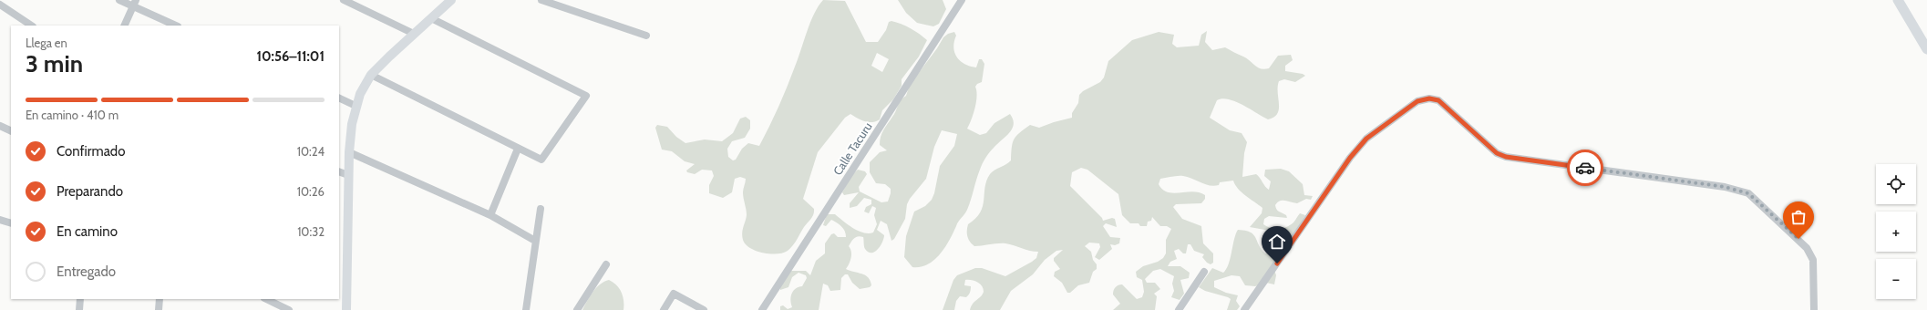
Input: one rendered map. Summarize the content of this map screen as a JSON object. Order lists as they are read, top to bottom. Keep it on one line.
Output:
{"streets":{"street":["Calle Tacuru"]},"page":{"heading":["3 min","Llega en","10:56–11:01"],"bar":"En camino · 410 m","list":[["Confirmado","10:24"],["Preparando","10:26"],["En camino","10:32"],"Entregado"],"map_buttons":["+","−"]}}
